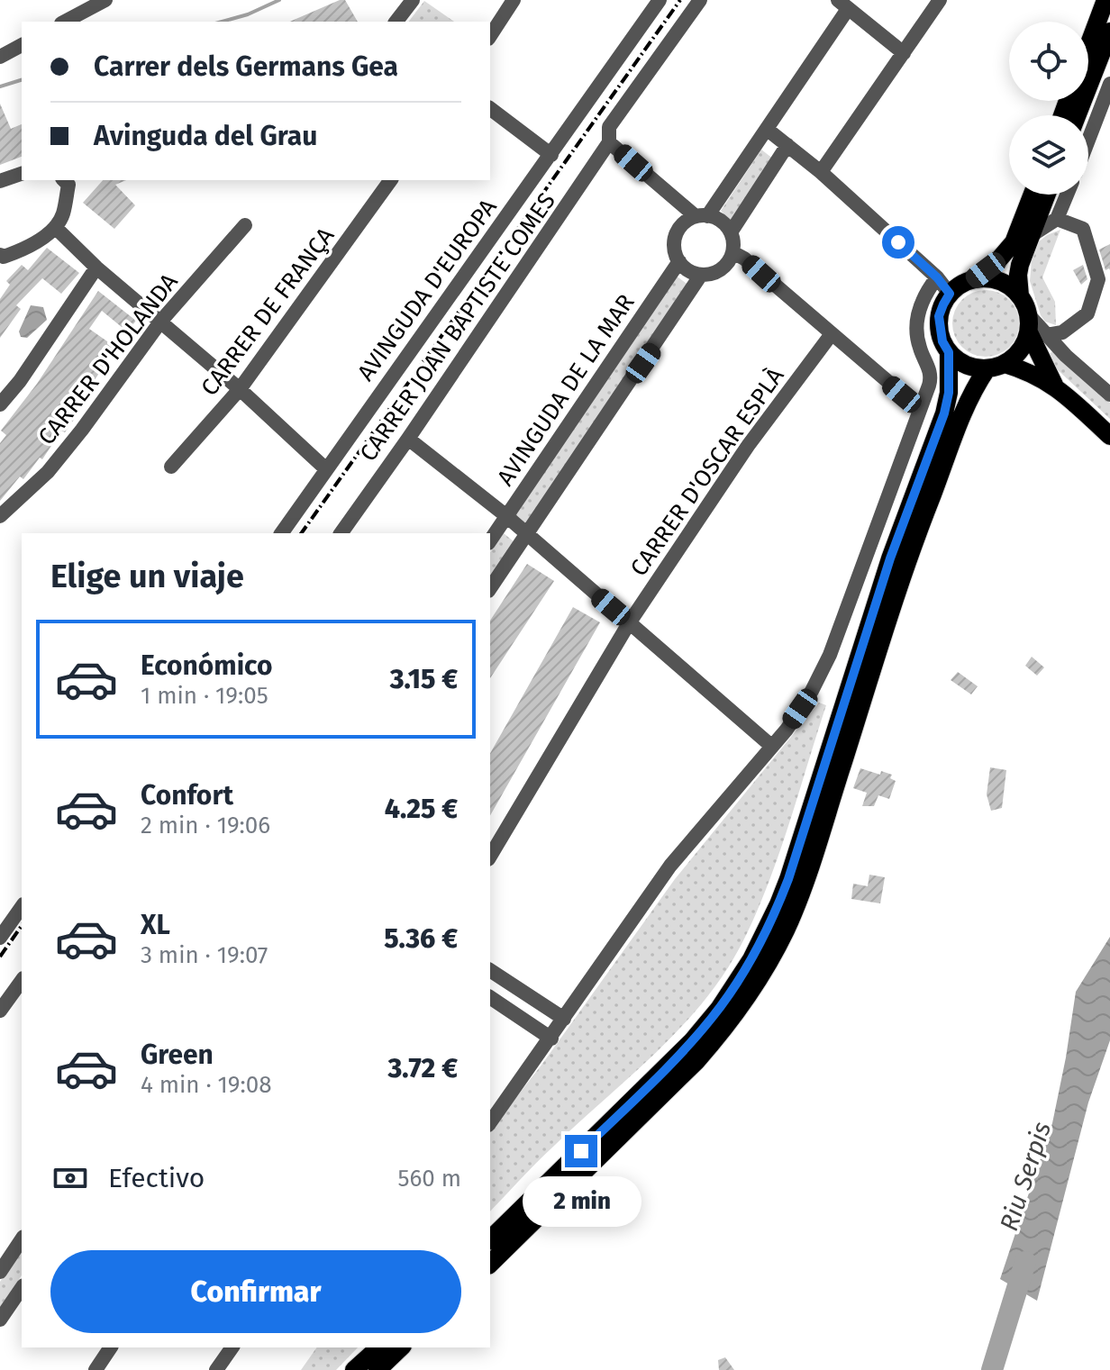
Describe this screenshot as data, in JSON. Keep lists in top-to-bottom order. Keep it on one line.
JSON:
{"streets":{"street":["AVINGUDA D'EUROPA","CARRER DE FRANÇA","CARRER JOAN BAPTISTE COMES","CARRER D'HOLANDA","AVINGUDA DE LA MAR","CARRER D'OSCAR ESPLÀ"]},"water":["Riu Serpis"],"page":{"banner":["Carrer dels Germans Gea","Avinguda del Grau"],"heading":"Elige un viaje","list":[{"name":"Económico","note":"1 min · 19:05","value":"3.15 €"},{"name":"Confort","note":"2 min · 19:06","value":"4.25 €"},{"name":"XL","note":"3 min · 19:07","value":"5.36 €"},{"name":"Green","note":"4 min · 19:08","value":"3.72 €"}],"pay":["Efectivo","560 m"],"bubble":"2 min","buttons":"Confirmar"}}
